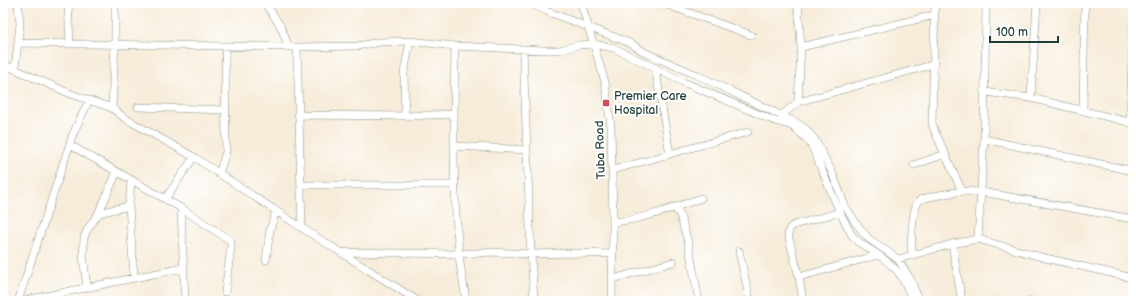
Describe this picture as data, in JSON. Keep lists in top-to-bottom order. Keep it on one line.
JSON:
{"streets":{"street":["Tuba Road"]},"places":{"transit":["Premier Care Hospital"]},"scale_bar":"100 m"}
